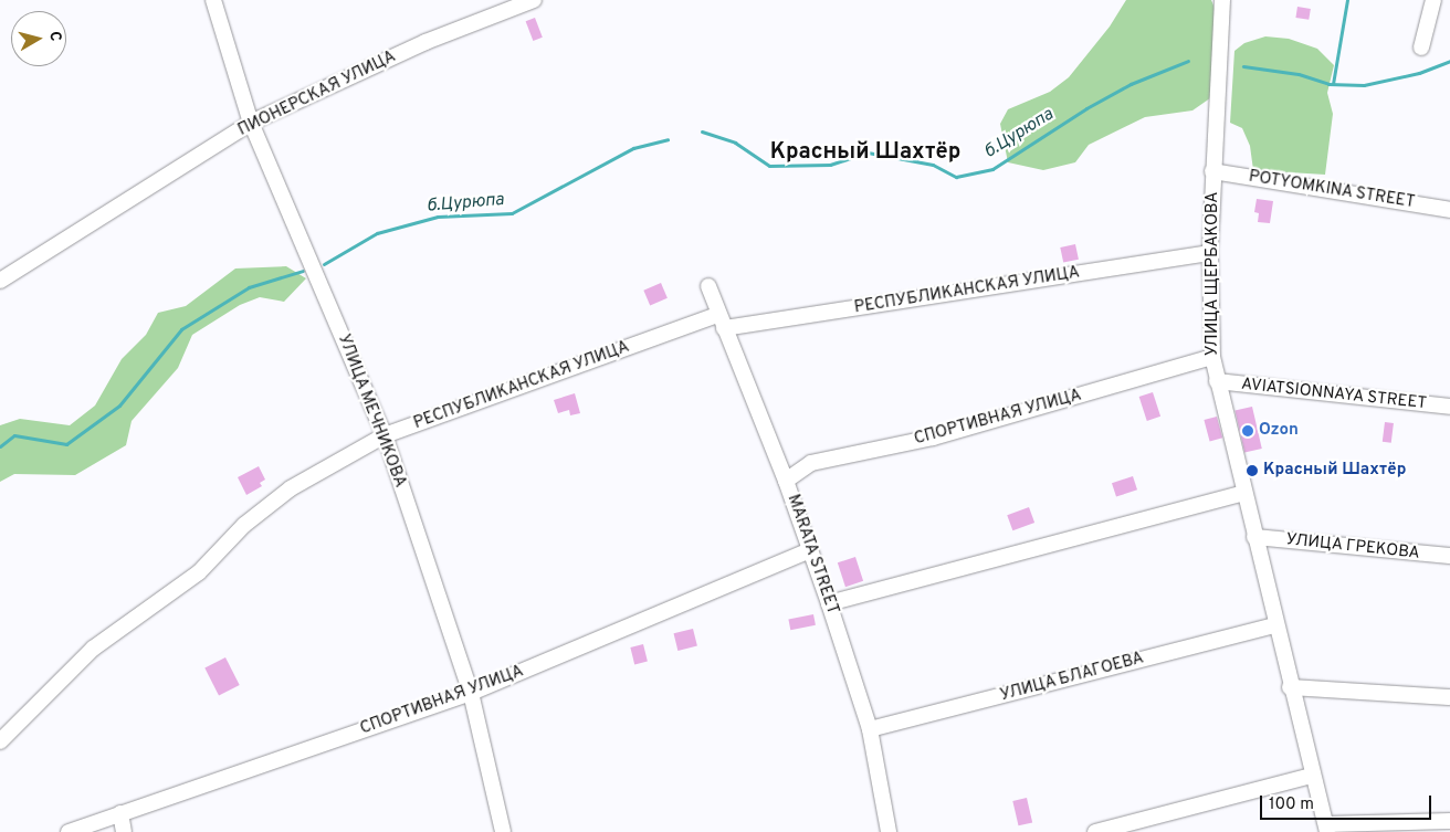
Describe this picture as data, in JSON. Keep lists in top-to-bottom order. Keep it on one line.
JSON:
{"streets":{"street":["ПИОНЕРСКАЯ УЛИЦА","POTYOMKINA STREET","УЛИЦА ЩЕРБАКОВА","РЕСПУБЛИКАНСКАЯ УЛИЦА","AVIATSIONNAYA STREET","УЛИЦА МЕЧНИКОВА","СПОРТИВНАЯ УЛИЦА","УЛИЦА ГРЕКОВА","MARATA STREET","УЛИЦА БЛАГОЕВА"]},"crossings":[["ПИОНЕРСКАЯ УЛИЦА","УЛИЦА МЕЧНИКОВА"],["POTYOMKINA STREET","УЛИЦА ЩЕРБАКОВА"],["УЛИЦА ЩЕРБАКОВА","РЕСПУБЛИКАНСКАЯ УЛИЦА"],["УЛИЦА ЩЕРБАКОВА","AVIATSIONNAYA STREET"],["УЛИЦА ЩЕРБАКОВА","СПОРТИВНАЯ УЛИЦА"],["УЛИЦА ЩЕРБАКОВА","УЛИЦА ГРЕКОВА"],["УЛИЦА ЩЕРБАКОВА","УЛИЦА БЛАГОЕВА"],["РЕСПУБЛИКАНСКАЯ УЛИЦА","УЛИЦА МЕЧНИКОВА"],["РЕСПУБЛИКАНСКАЯ УЛИЦА","MARATA STREET"],["УЛИЦА МЕЧНИКОВА","СПОРТИВНАЯ УЛИЦА"],["СПОРТИВНАЯ УЛИЦА","MARATA STREET"],["MARATA STREET","УЛИЦА БЛАГОЕВА"]],"districts":["Красный Шахтёр"],"water":["б.Цурюпа"],"places":["Ozon","Красный Шахтёр"],"scale_bar":"100 m","north":"right"}
